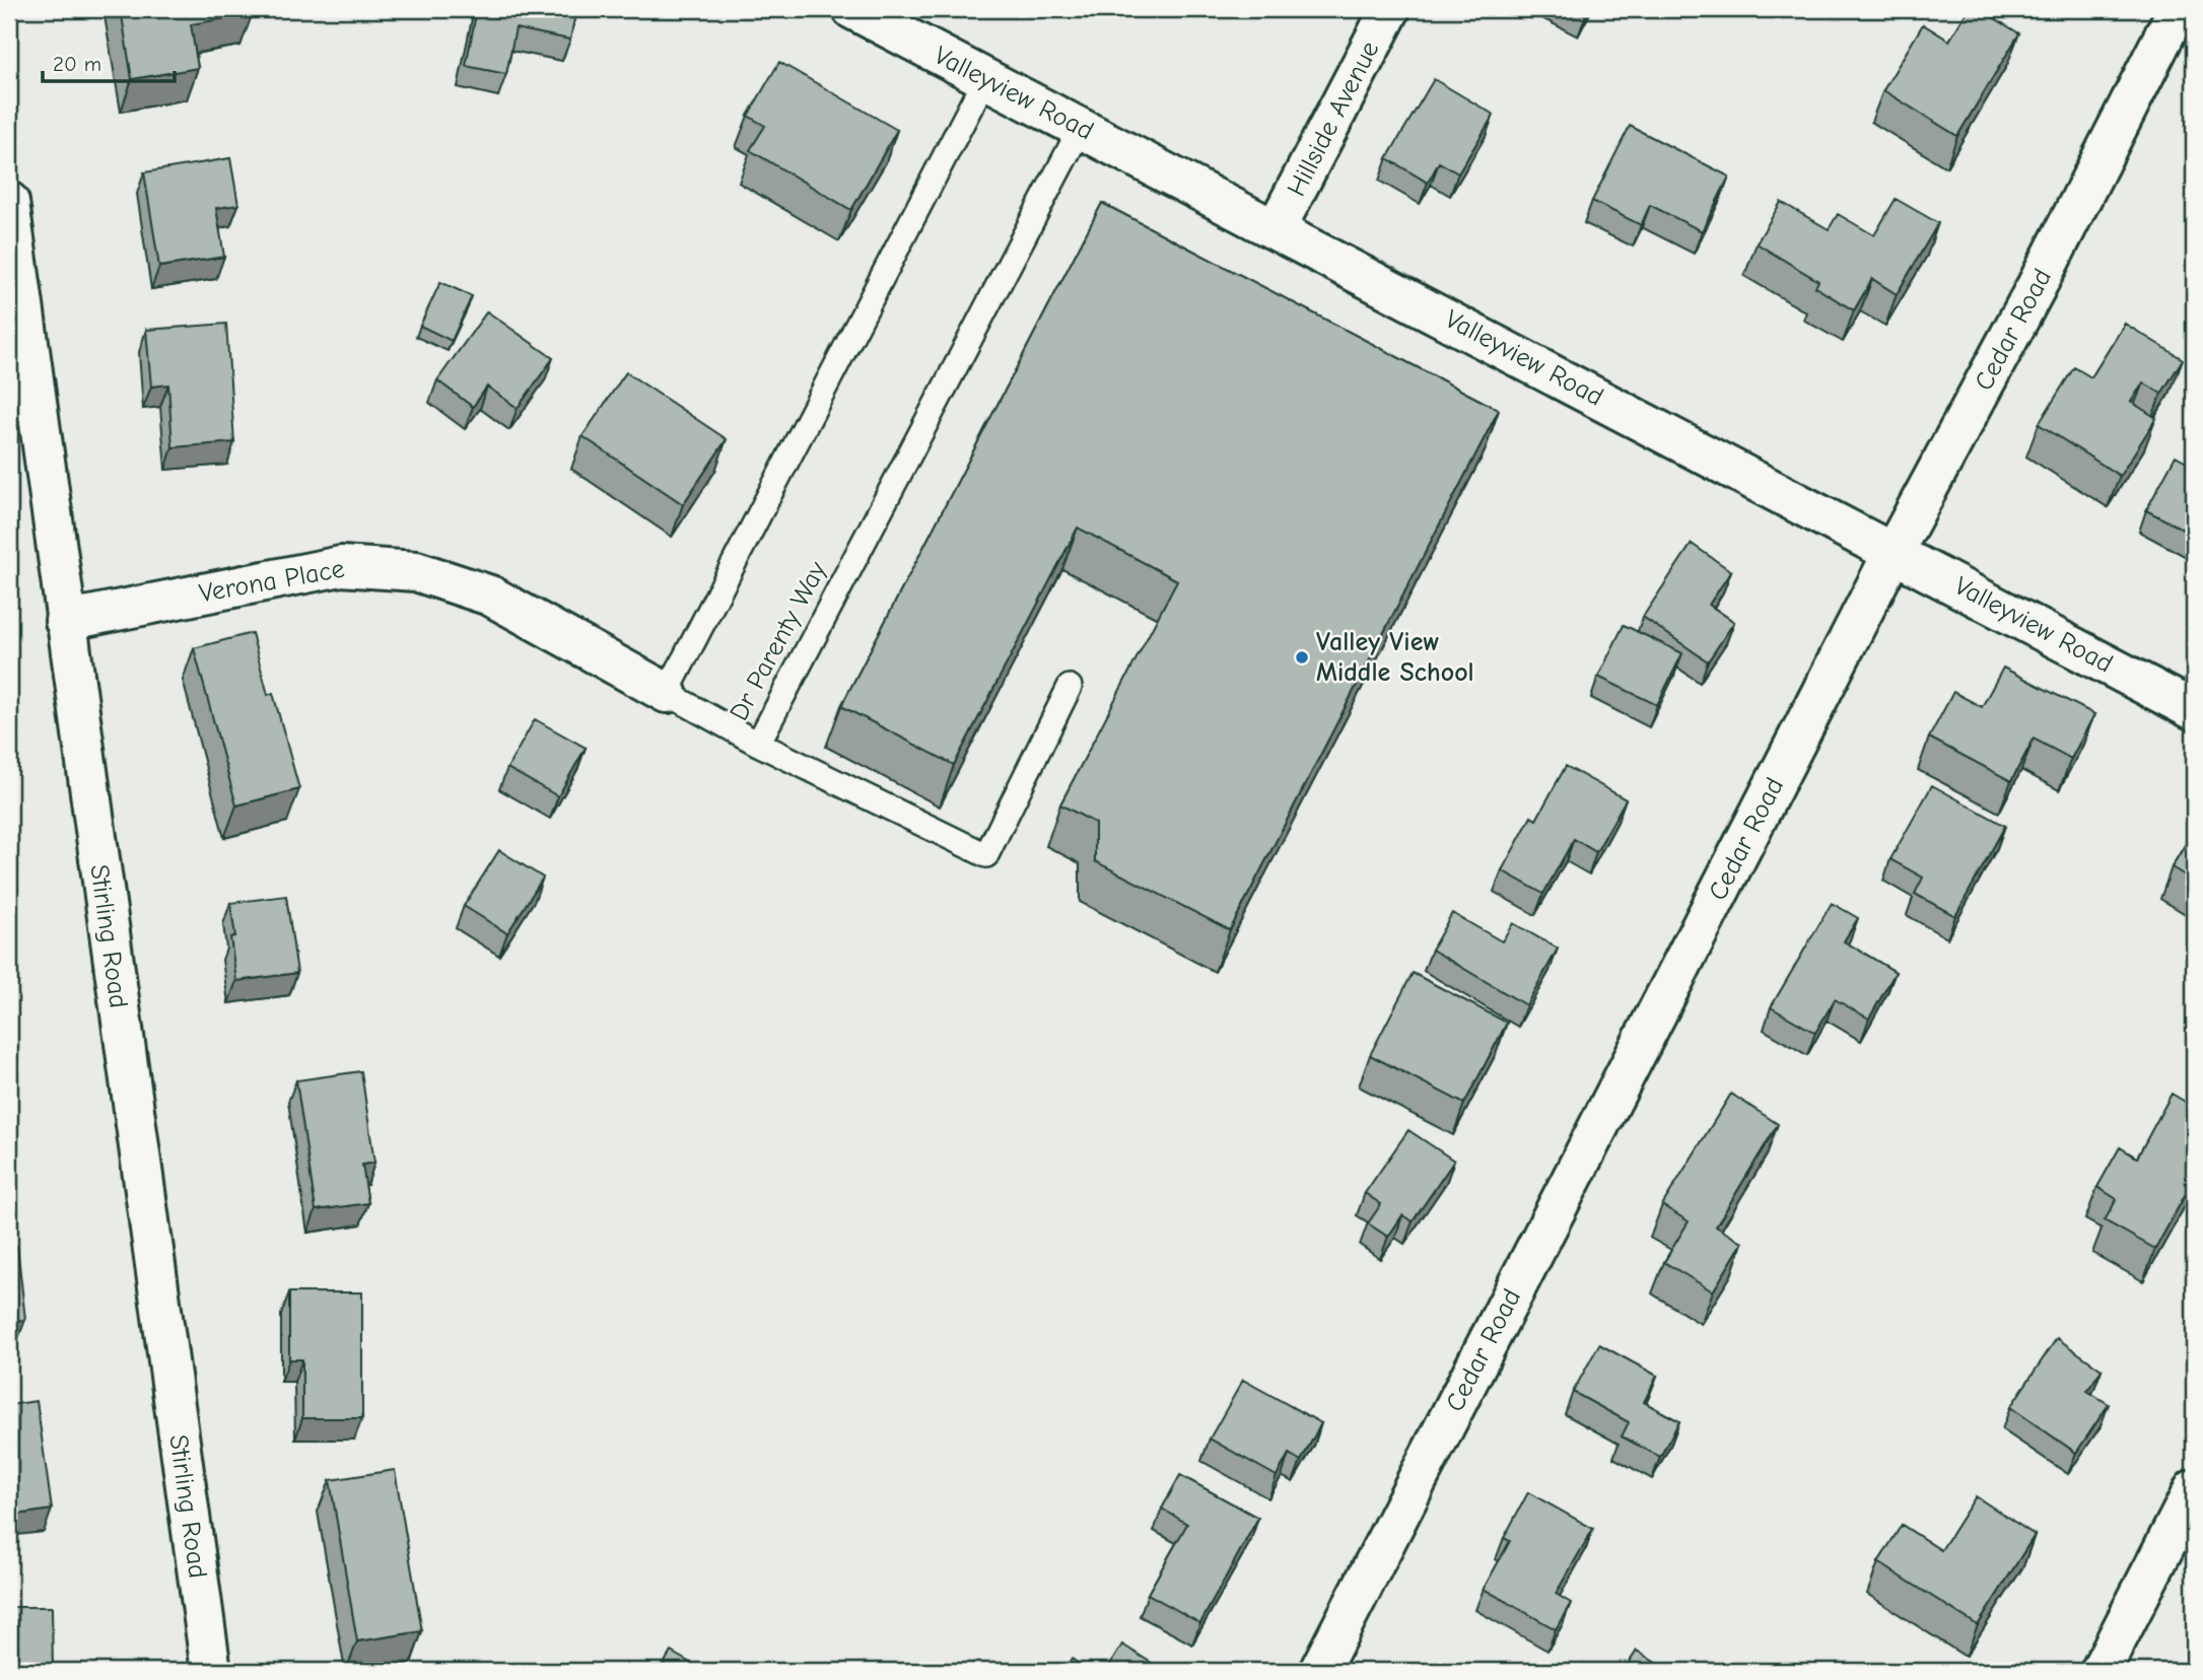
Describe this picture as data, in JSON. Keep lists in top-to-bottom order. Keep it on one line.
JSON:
{"streets":{"street":["Valleyview Road","Hillside Avenue","Cedar Road","Verona Place","Stirling Road"],"lane":["Dr Parenty Way"]},"crossings":[["Valleyview Road","Hillside Avenue"],["Valleyview Road","Cedar Road"],["Valleyview Road","Dr Parenty Way"],["Verona Place","Dr Parenty Way"],["Verona Place","Stirling Road"]],"places":["Valley View Middle School"],"scale_bar":"20 m"}
